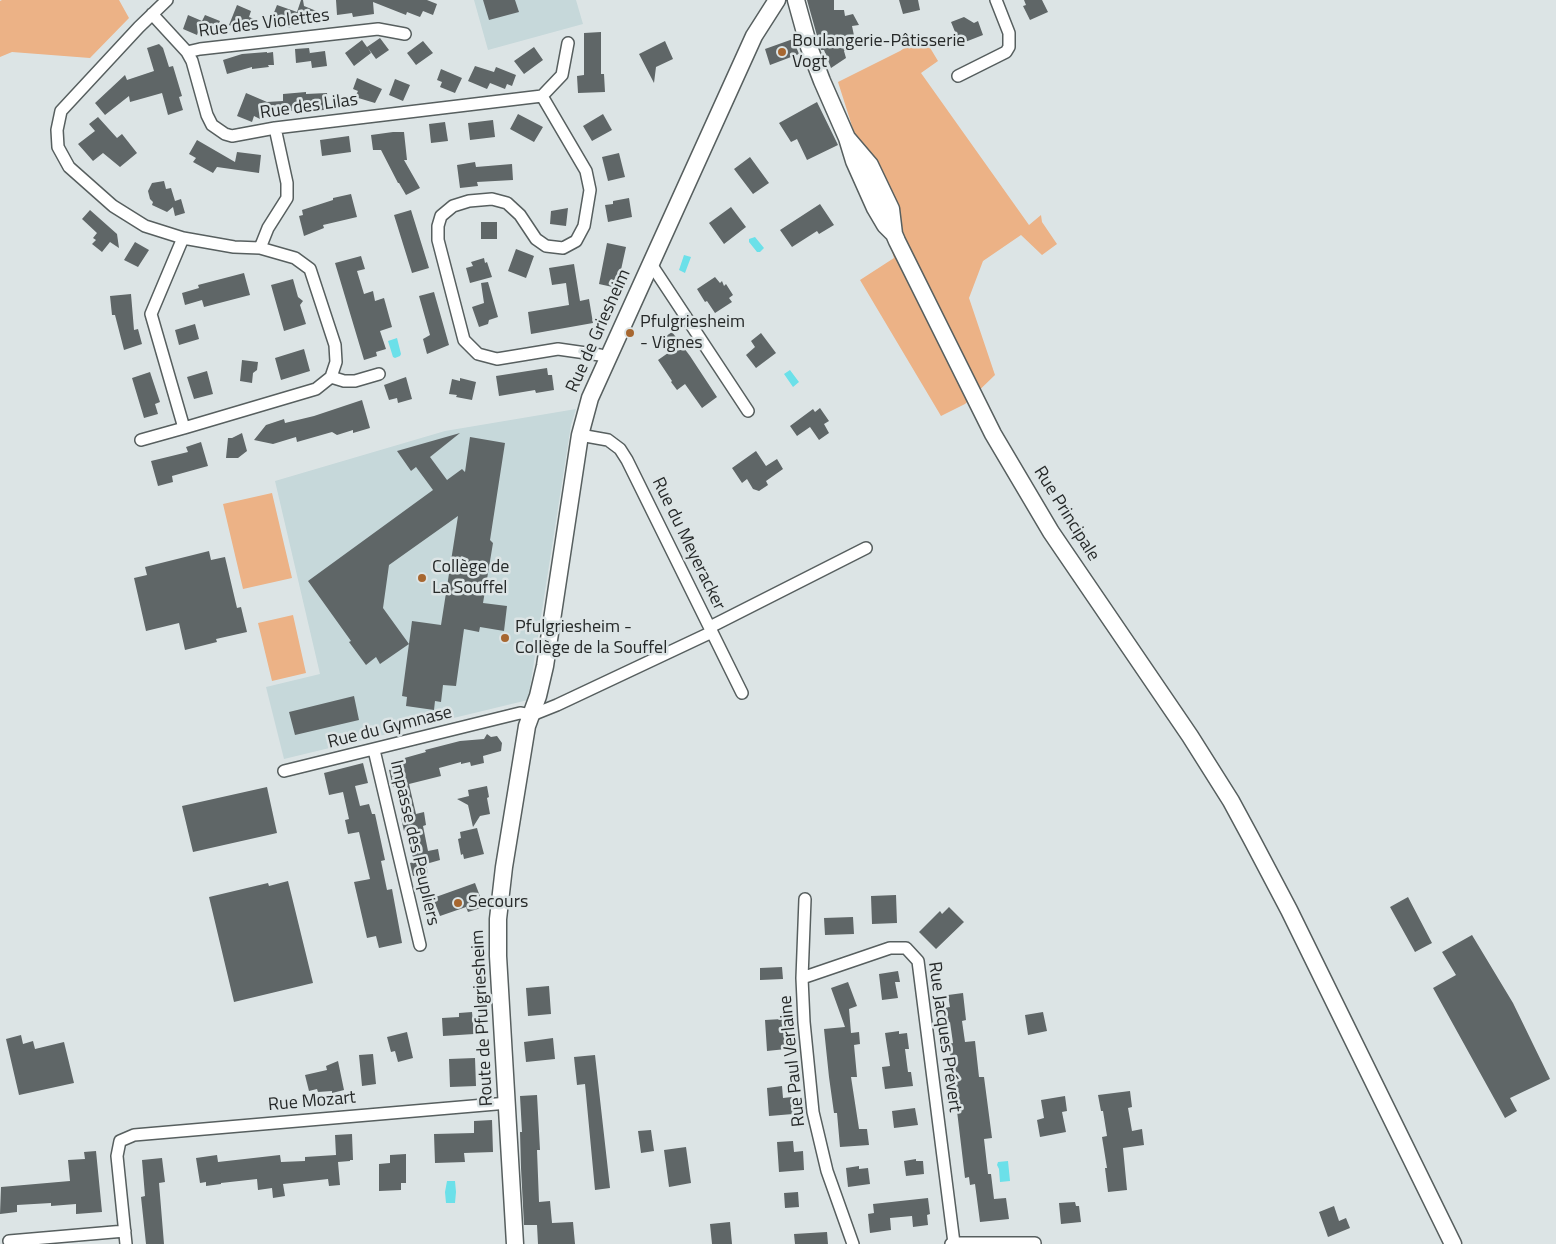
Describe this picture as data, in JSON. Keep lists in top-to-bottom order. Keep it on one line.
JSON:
{"streets":{"main road":["Rue de Griesheim","Rue Principale","Route de Pfulgriesheim"],"street":["Rue des Violettes","Rue des Lilas","Rue du Meyeracker","Rue du Gymnase","Impasse des Peupliers","Rue Jacques Prévert","Rue Paul Verlaine","Rue Mozart"]},"crossings":[["Rue des Violettes","Rue des Lilas"],["Rue de Griesheim","Rue du Meyeracker"],["Rue de Griesheim","Rue du Gymnase"],["Rue de Griesheim","Route de Pfulgriesheim"],["Rue du Meyeracker","Rue du Gymnase"],["Rue du Gymnase","Impasse des Peupliers"],["Rue du Gymnase","Route de Pfulgriesheim"],["Route de Pfulgriesheim","Rue Mozart"],["Rue Jacques Prévert","Rue Paul Verlaine"]],"places":["Boulangerie-Pâtisserie Vogt","Pfulgriesheim - Vignes","Collège de La Souffel","Pfulgriesheim - Collège de la Souffel","Secours"]}
